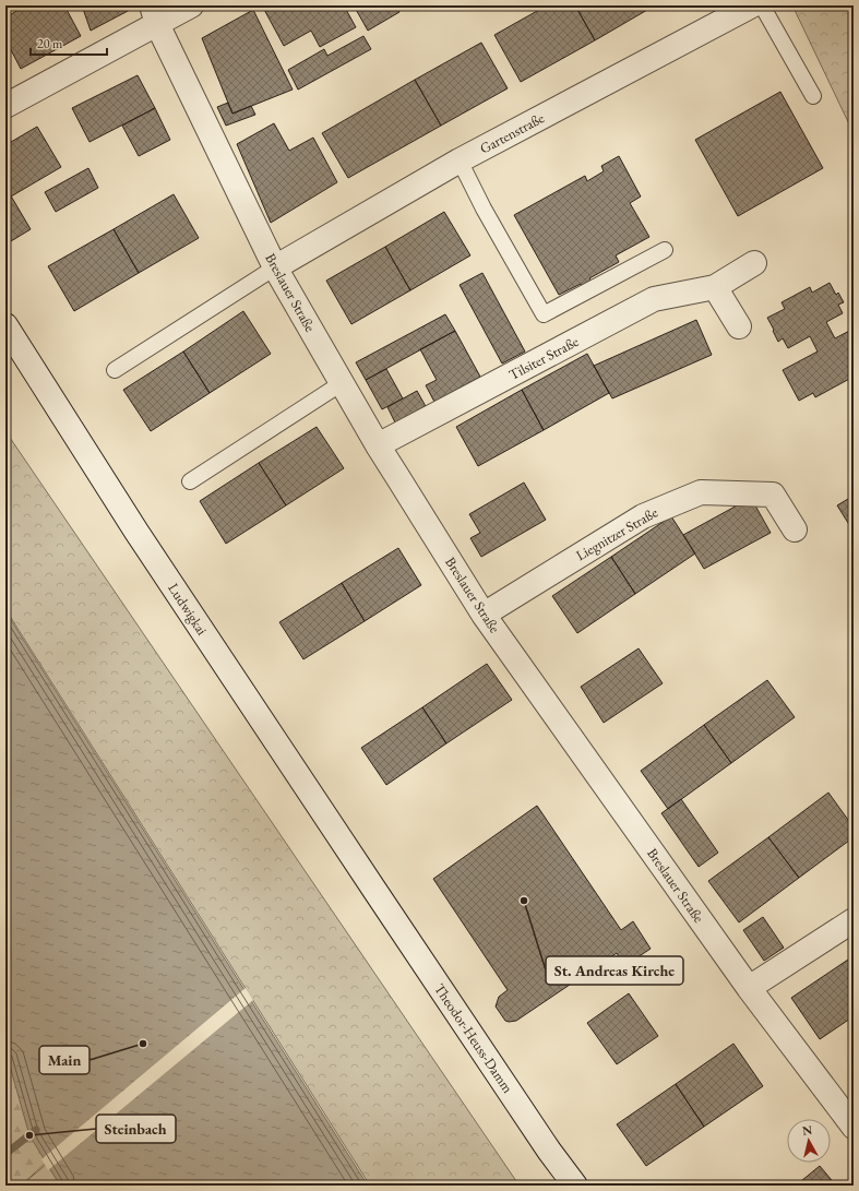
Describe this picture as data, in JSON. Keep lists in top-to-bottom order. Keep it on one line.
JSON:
{"streets":{"street":["Gartenstraße","Breslauer Straße","Tilsiter Straße","Liegnitzer Straße","Ludwigkai","Theodor-Heuss-Damm"]},"crossings":[["Gartenstraße","Breslauer Straße"],["Breslauer Straße","Tilsiter Straße"],["Breslauer Straße","Liegnitzer Straße"],["Ludwigkai","Theodor-Heuss-Damm"]],"places":["St. Andreas Kirche","Main","Steinbach"],"scale_bar":"20 m","north":"top"}
